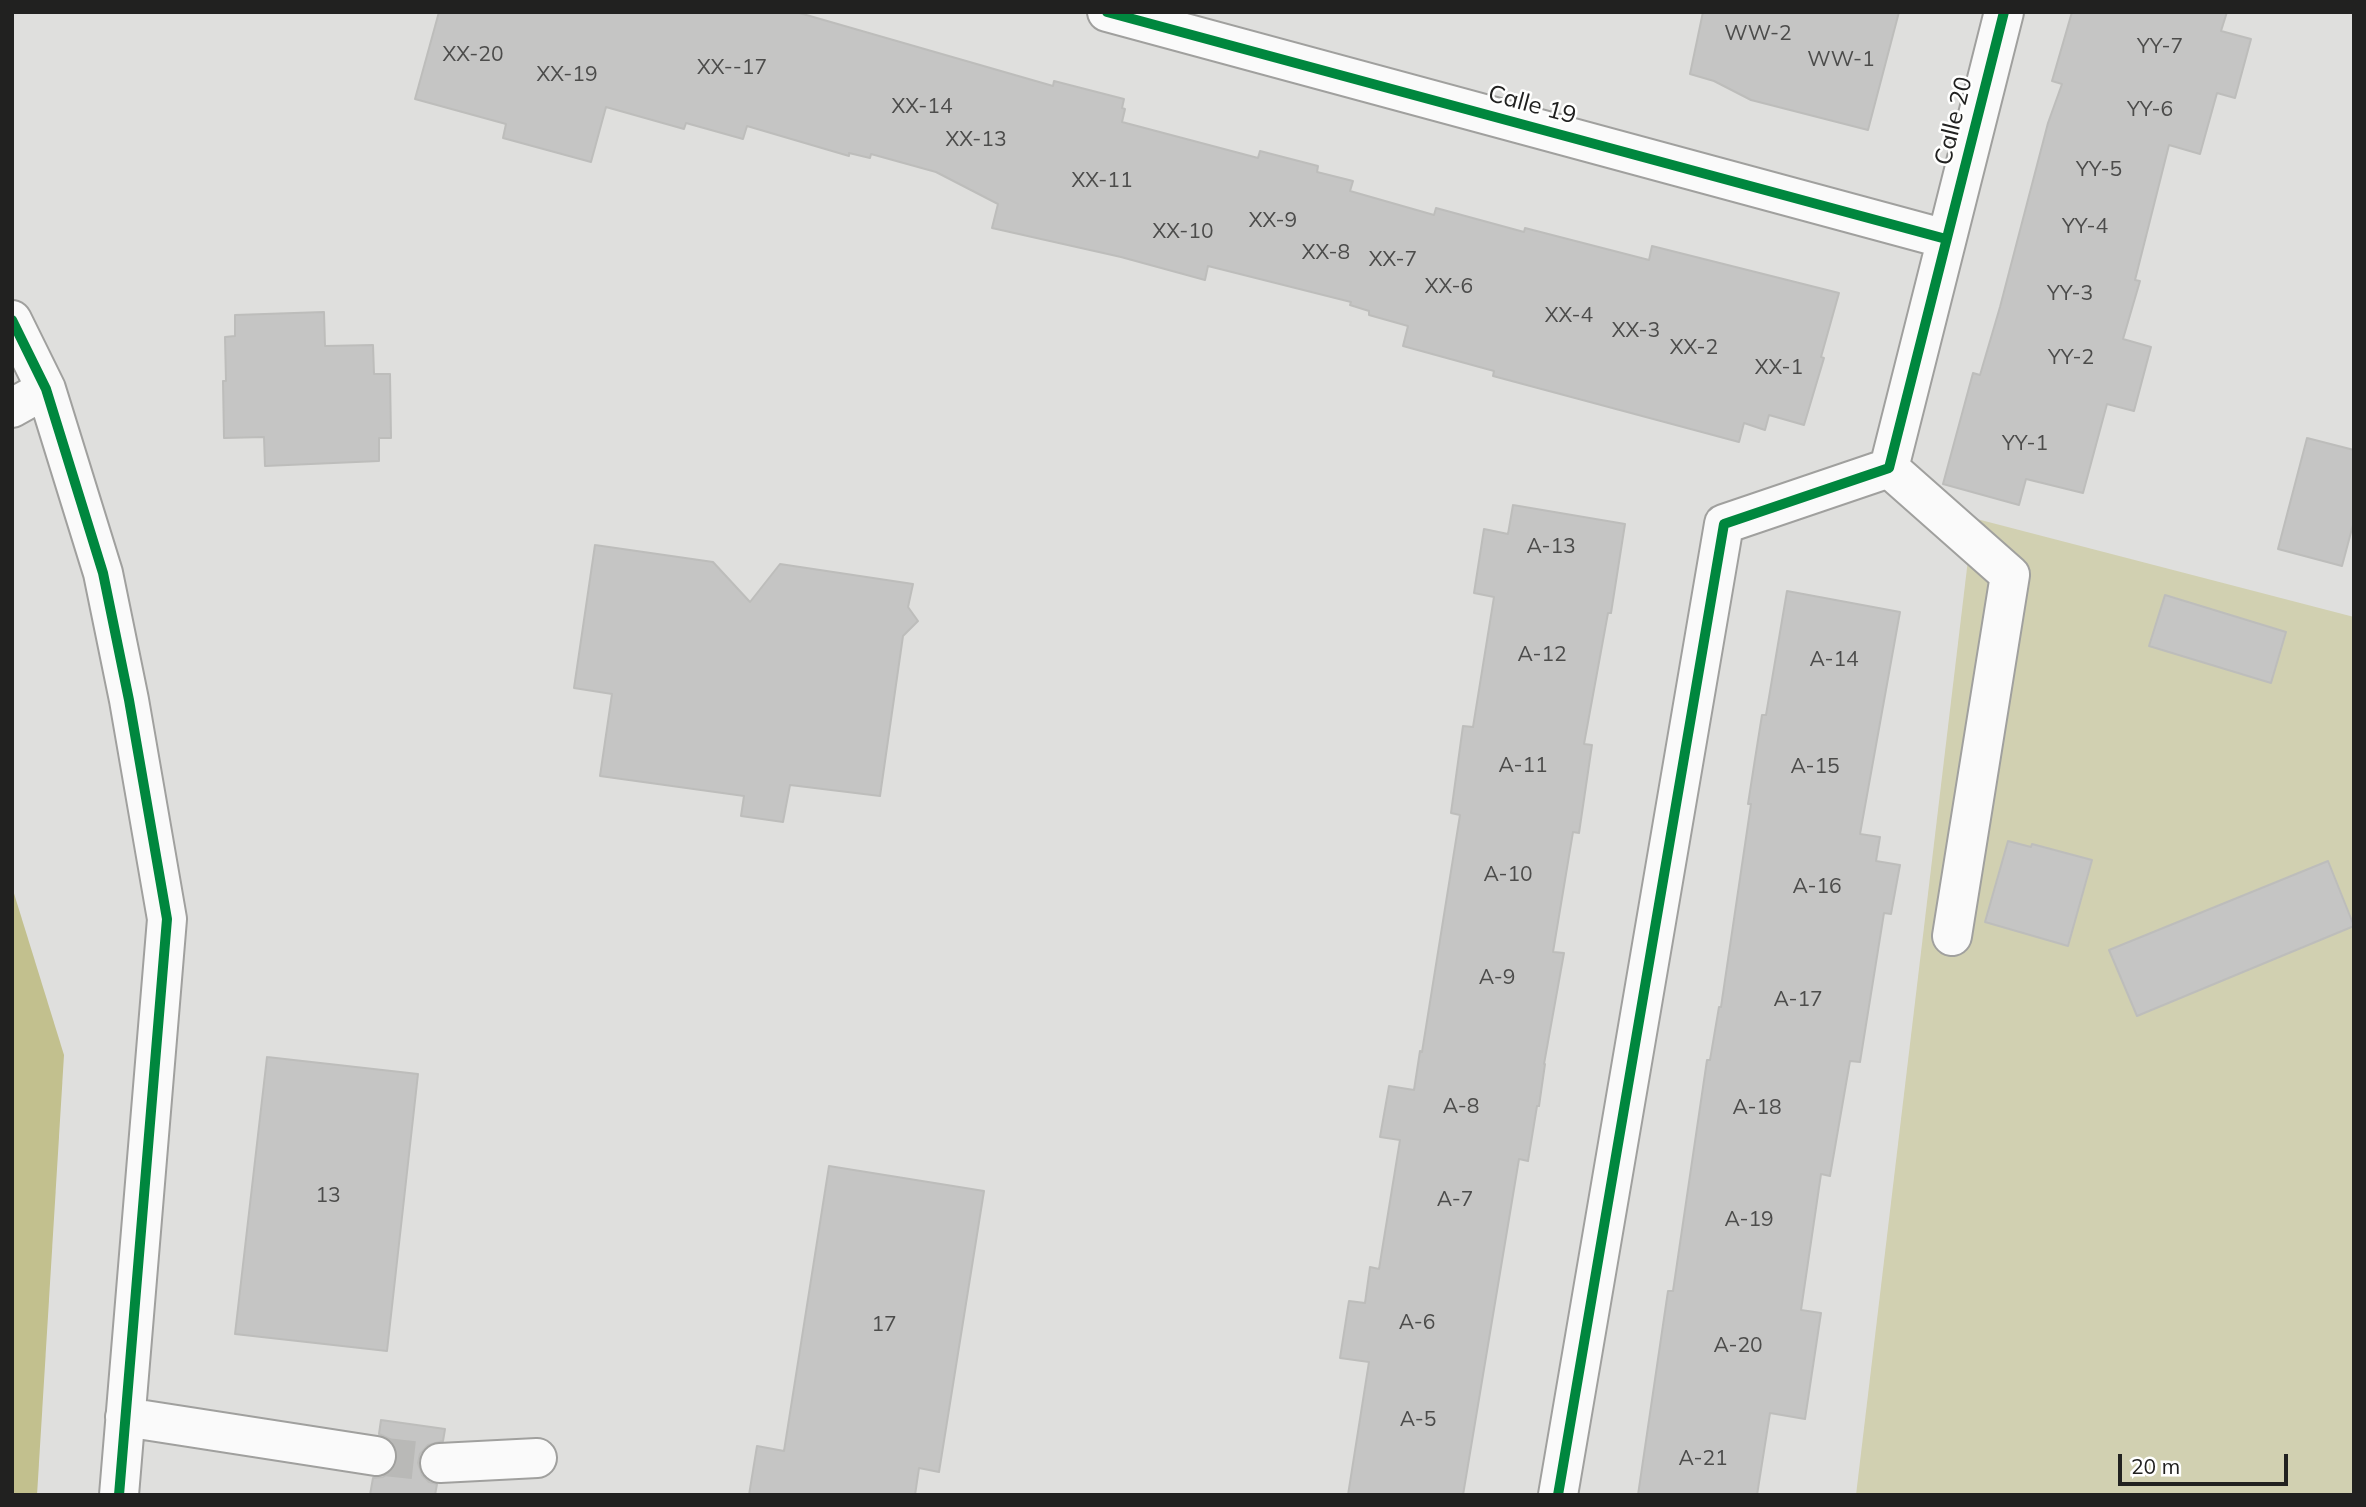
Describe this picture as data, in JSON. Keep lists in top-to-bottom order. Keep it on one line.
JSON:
{"streets":{"street":["Calle 19","Calle 20"]},"crossings":[["Calle 19","Calle 20"]],"house_numbers":["WW-2","YY-7","XX-20","WW-1","XX--17","XX-19","XX-14","YY-6","XX-13","YY-5","XX-11","XX-9","YY-4","XX-10","XX-8","XX-7","XX-6","YY-3","XX-4","XX-3","XX-2","YY-2","XX-1","YY-1","A-13","A-12","A-14","A-11","A-15","A-10","A-16","A-9","A-17","A-8","A-18","13","A-7","A-19","A-6","17","A-20","A-5","A-21"],"scale_bar":"20 m"}
